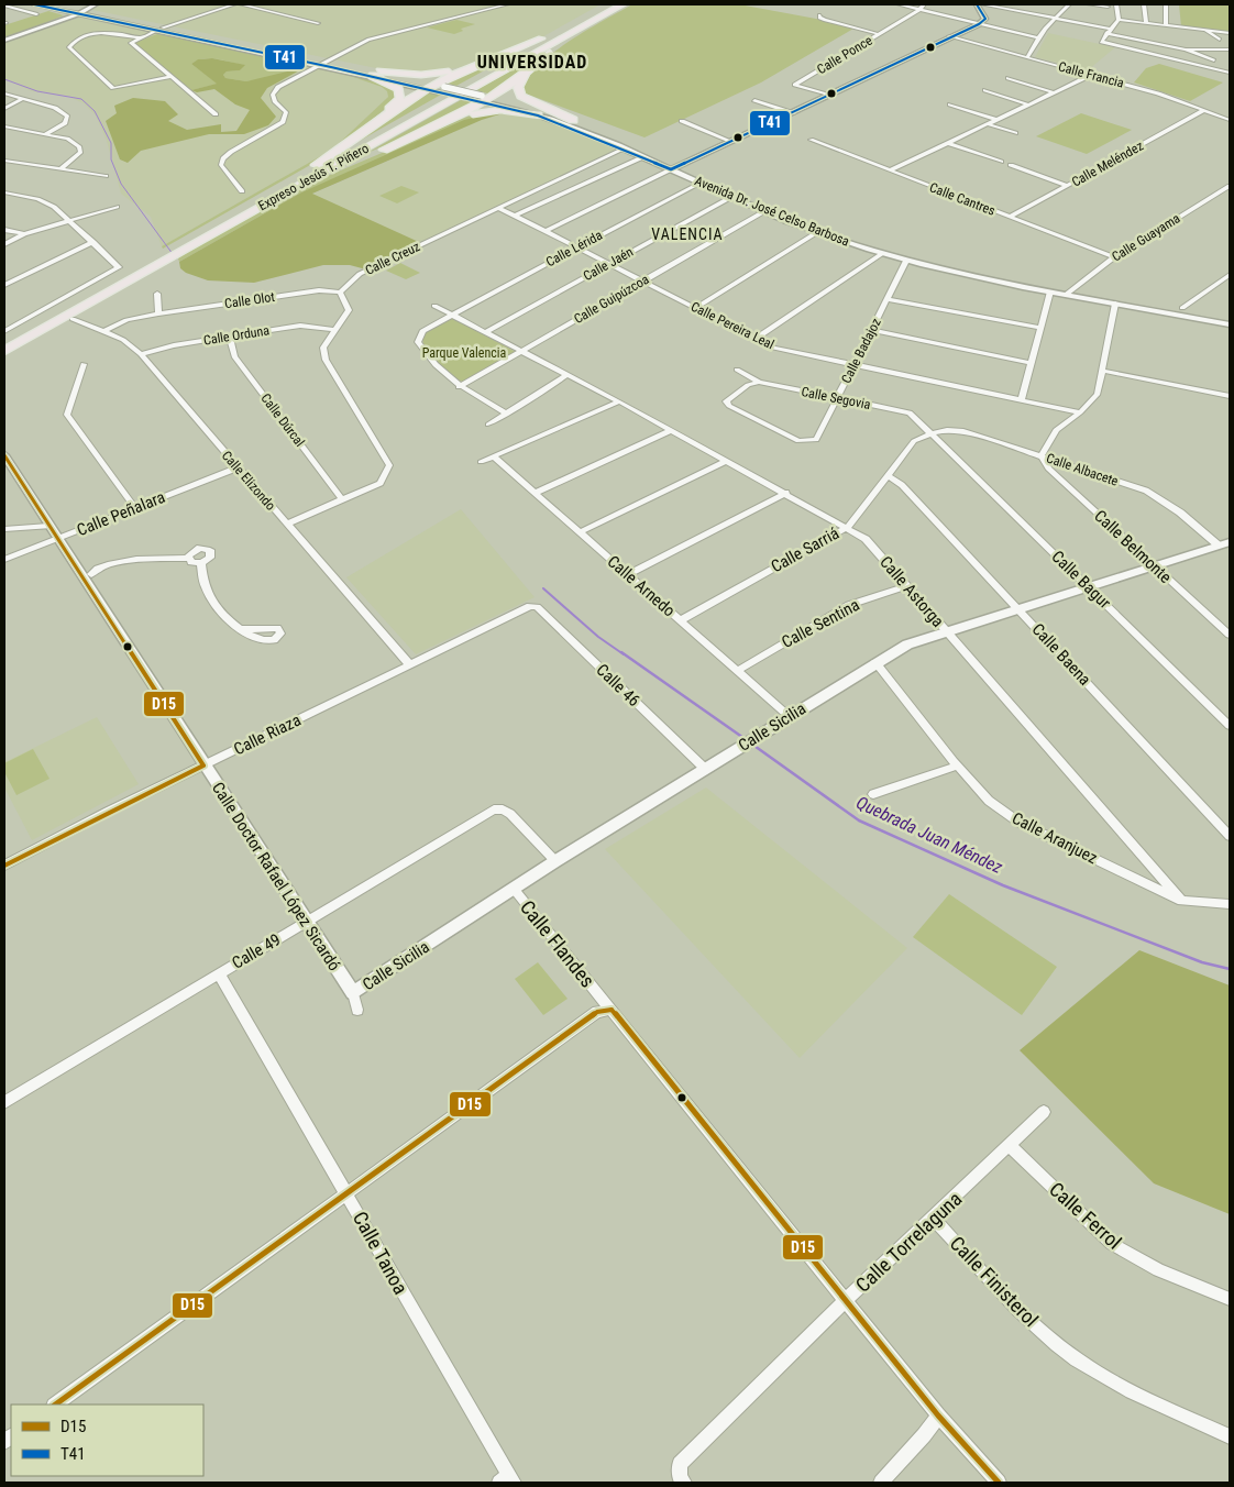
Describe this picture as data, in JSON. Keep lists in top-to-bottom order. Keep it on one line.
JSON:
{"streets":{"highway":["Expreso Jesús T. Piñero"],"main road":["Avenida Dr. José Celso Barbosa","Calle Sicilia","Calle Doctor Rafael López Sicardó"],"street":["Calle Ponce","Calle Francia","Calle Meléndez","Calle Cantres","Calle Guayama","Calle Lérida","Calle Creuz","Calle Jaén","Calle Guipúzcoa","Calle Olot","Calle Pereira Leal","Calle Orduna","Calle Badajoz","Calle Segovia","Calle Dúrcal","Calle Albacete","Calle Elizondo","Calle Peñalara","Calle Belmonte","Calle Sarriá","Calle Bagur","Calle Arnedo","Calle Astorga","Calle Sentina","Calle Baena","Calle 46","Calle Riaza","Calle Aranjuez","Calle Flandes","Calle 49","Calle Ferrol","Calle Torrelaguna","Calle Tanoa","Calle Finisterol"]},"crossings":[["Calle Francia","Calle Meléndez"],["Calle Meléndez","Calle Cantres"],["Calle Cantres","Calle Guayama"],["Avenida Dr. José Celso Barbosa","Calle Guayama"],["Avenida Dr. José Celso Barbosa","Calle Lérida"],["Avenida Dr. José Celso Barbosa","Calle Creuz"],["Avenida Dr. José Celso Barbosa","Calle Jaén"],["Avenida Dr. José Celso Barbosa","Calle Guipúzcoa"],["Avenida Dr. José Celso Barbosa","Calle Badajoz"],["Calle Lérida","Calle Pereira Leal"],["Calle Lérida","Calle Astorga"],["Calle Creuz","Calle Olot"],["Calle Creuz","Calle Pereira Leal"],["Calle Jaén","Calle Pereira Leal"],["Calle Jaén","Calle Astorga"],["Calle Guipúzcoa","Calle Pereira Leal"],["Calle Guipúzcoa","Calle Astorga"],["Calle Olot","Calle Elizondo"],["Calle Pereira Leal","Calle Badajoz"],["Calle Orduna","Calle Dúrcal"],["Calle Orduna","Calle Elizondo"],["Calle Badajoz","Calle Segovia"],["Calle Segovia","Calle Albacete"],["Calle Segovia","Calle Sarriá"],["Calle Segovia","Calle Bagur"],["Calle Albacete","Calle Belmonte"],["Calle Albacete","Calle Sarriá"],["Calle Albacete","Calle Bagur"],["Calle Albacete","Calle Sicilia"],["Calle Elizondo","Calle Peñalara"],["Calle Elizondo","Calle Riaza"],["Calle Peñalara","Calle Doctor Rafael López Sicardó"],["Calle Belmonte","Calle Sicilia"],["Calle Sarriá","Calle Bagur"],["Calle Sarriá","Calle Arnedo"],["Calle Sarriá","Calle Astorga"],["Calle Sarriá","Calle Baena"],["Calle Bagur","Calle Sicilia"],["Calle Arnedo","Calle Sentina"],["Calle Arnedo","Calle Sicilia"],["Calle Astorga","Calle Sentina"],["Calle Astorga","Calle Sicilia"],["Calle Astorga","Calle Aranjuez"],["Calle Baena","Calle Sicilia"],["Calle 46","Calle Sicilia"],["Calle 46","Calle Riaza"],["Calle Sicilia","Calle Aranjuez"],["Calle Sicilia","Calle Doctor Rafael López Sicardó"],["Calle Sicilia","Calle Flandes"],["Calle Sicilia","Calle 49"],["Calle Riaza","Calle Doctor Rafael López Sicardó"],["Calle Doctor Rafael López Sicardó","Calle 49"],["Calle Flandes","Calle Torrelaguna"],["Calle 49","Calle Tanoa"],["Calle Ferrol","Calle Torrelaguna"],["Calle Torrelaguna","Calle Finisterol"]],"districts":["UNIVERSIDAD","VALENCIA"],"water":["Quebrada Juan Méndez"],"parks":["Parque Valencia"],"lines":["transit line T41","transit line D15"],"legend":["D15","T41"]}
